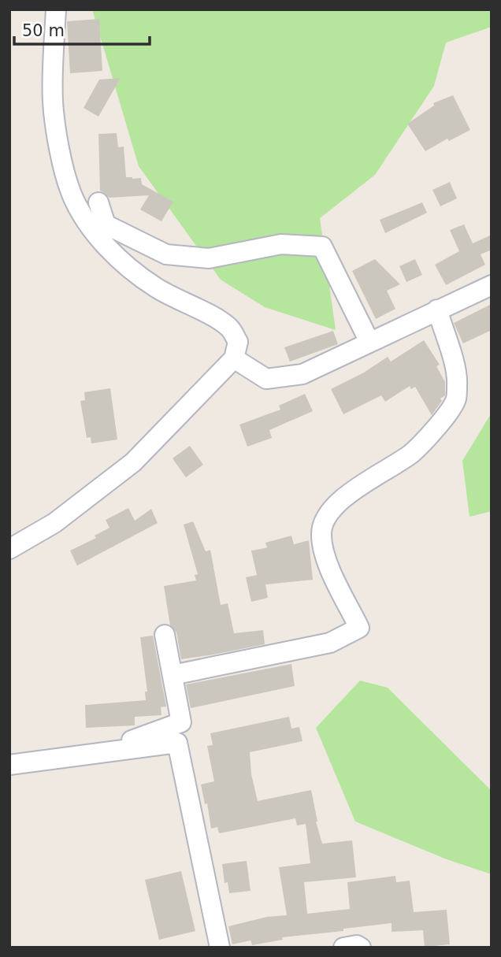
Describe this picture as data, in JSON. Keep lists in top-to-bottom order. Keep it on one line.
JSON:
{"scale_bar":"50 m"}
